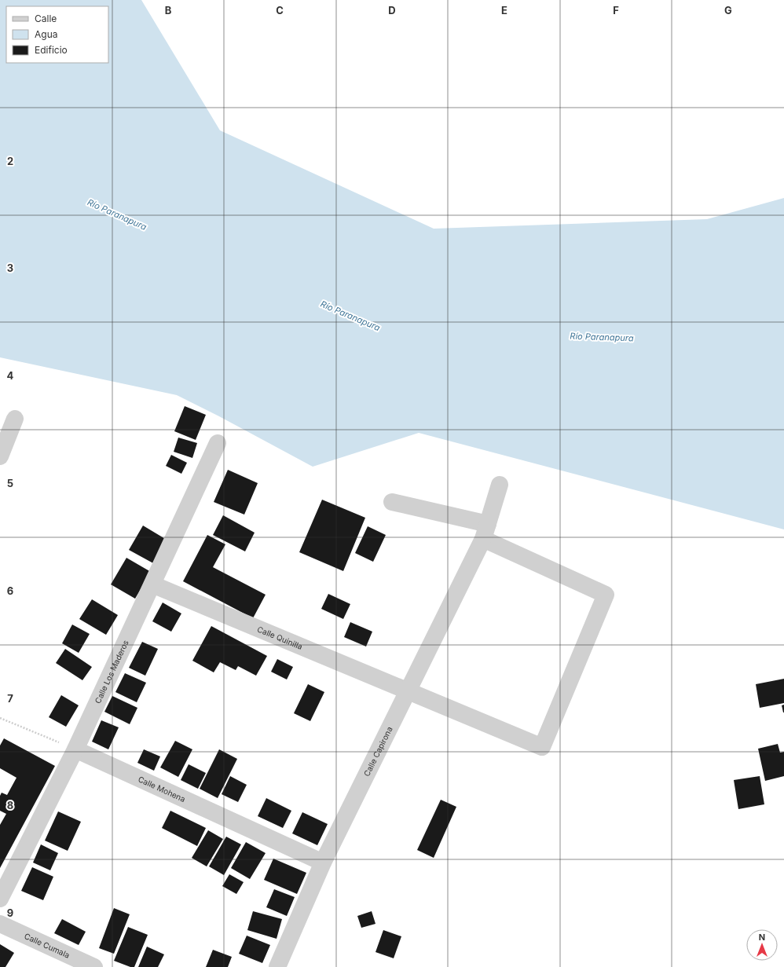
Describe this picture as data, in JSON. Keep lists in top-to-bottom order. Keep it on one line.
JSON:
{"streets":{"street":["Calle Quinilla","Calle Los Maderos","Calle Capirona","Calle Mohena","Calle Cumala"]},"crossings":[["Calle Quinilla","Calle Los Maderos"],["Calle Quinilla","Calle Capirona"],["Calle Los Maderos","Calle Mohena"],["Calle Capirona","Calle Mohena"]],"water":["Río Paranapura"],"legend":["Calle","Agua","Edificio"],"north":"top","grid":{"columns":["B","C","D","E","F","G"],"rows":["2","3","4","5","6","7","8","9"]}}
